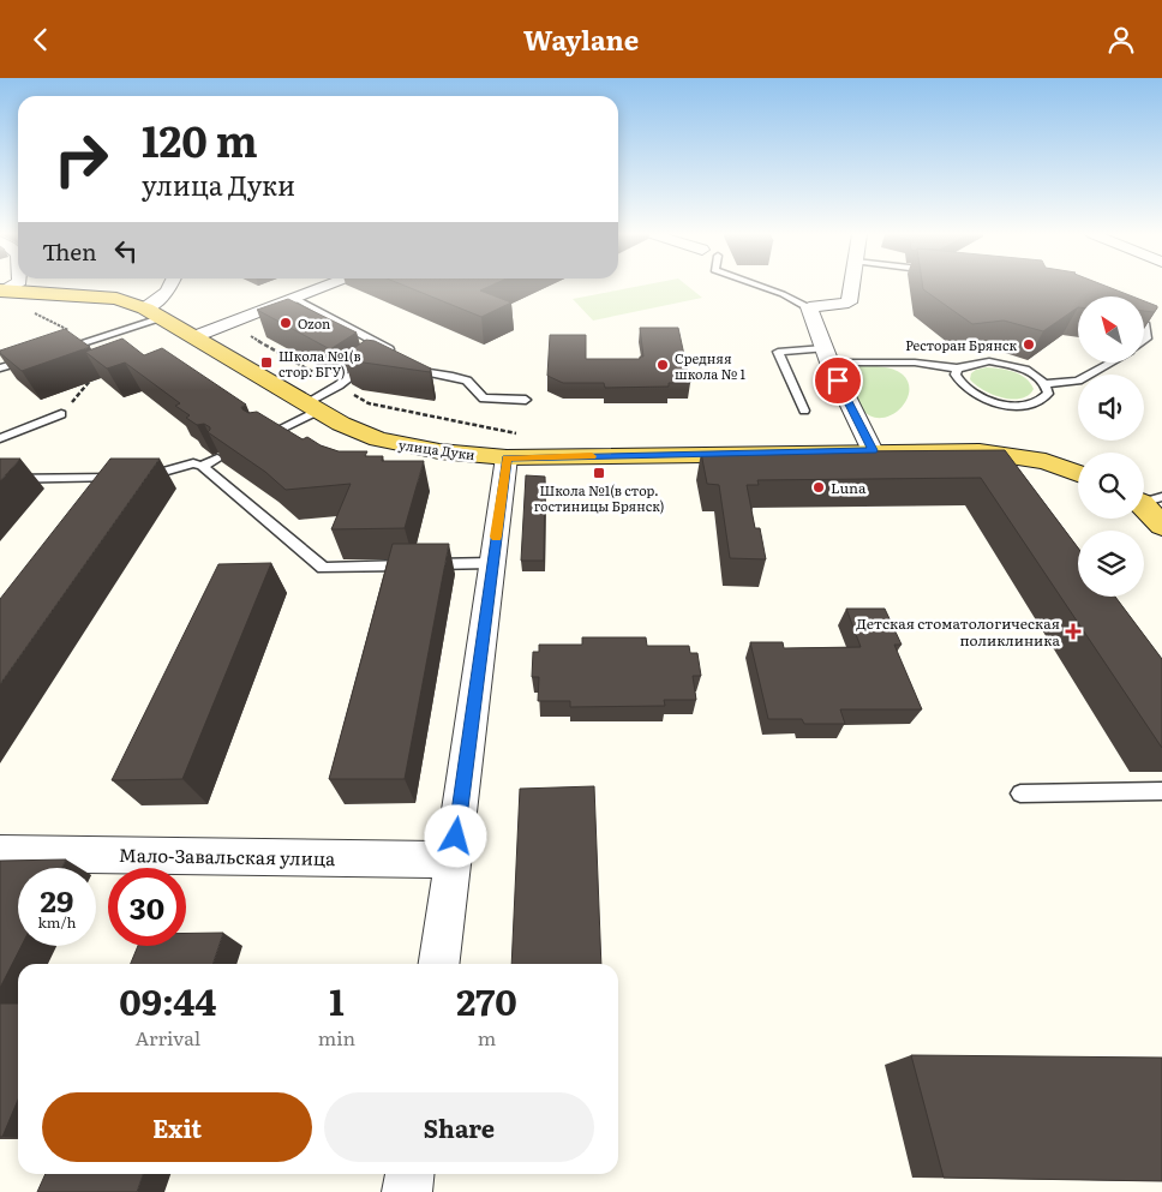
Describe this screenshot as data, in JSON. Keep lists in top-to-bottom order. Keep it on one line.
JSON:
{"streets":{"main road":["улица Дуки"],"street":["Мало-Завальская улица"]},"places":{"other":["Ozon","Ресторан Брянск","Средняя школа № 1","Luna"],"transit":["Школа №1(в стор. БГУ)","Школа №1(в стор. гостиницы Брянск)"],"health":["Детская стоматологическая поликлиника"]},"north":"top left","page":{"header":"Waylane","turn":["120 m","улица Дуки"],"then":"Then","speed":"29 km/h","limit":"30","eta":["09:44","Arrival","1","min","270","m"],"buttons":["Exit","Share"]}}
